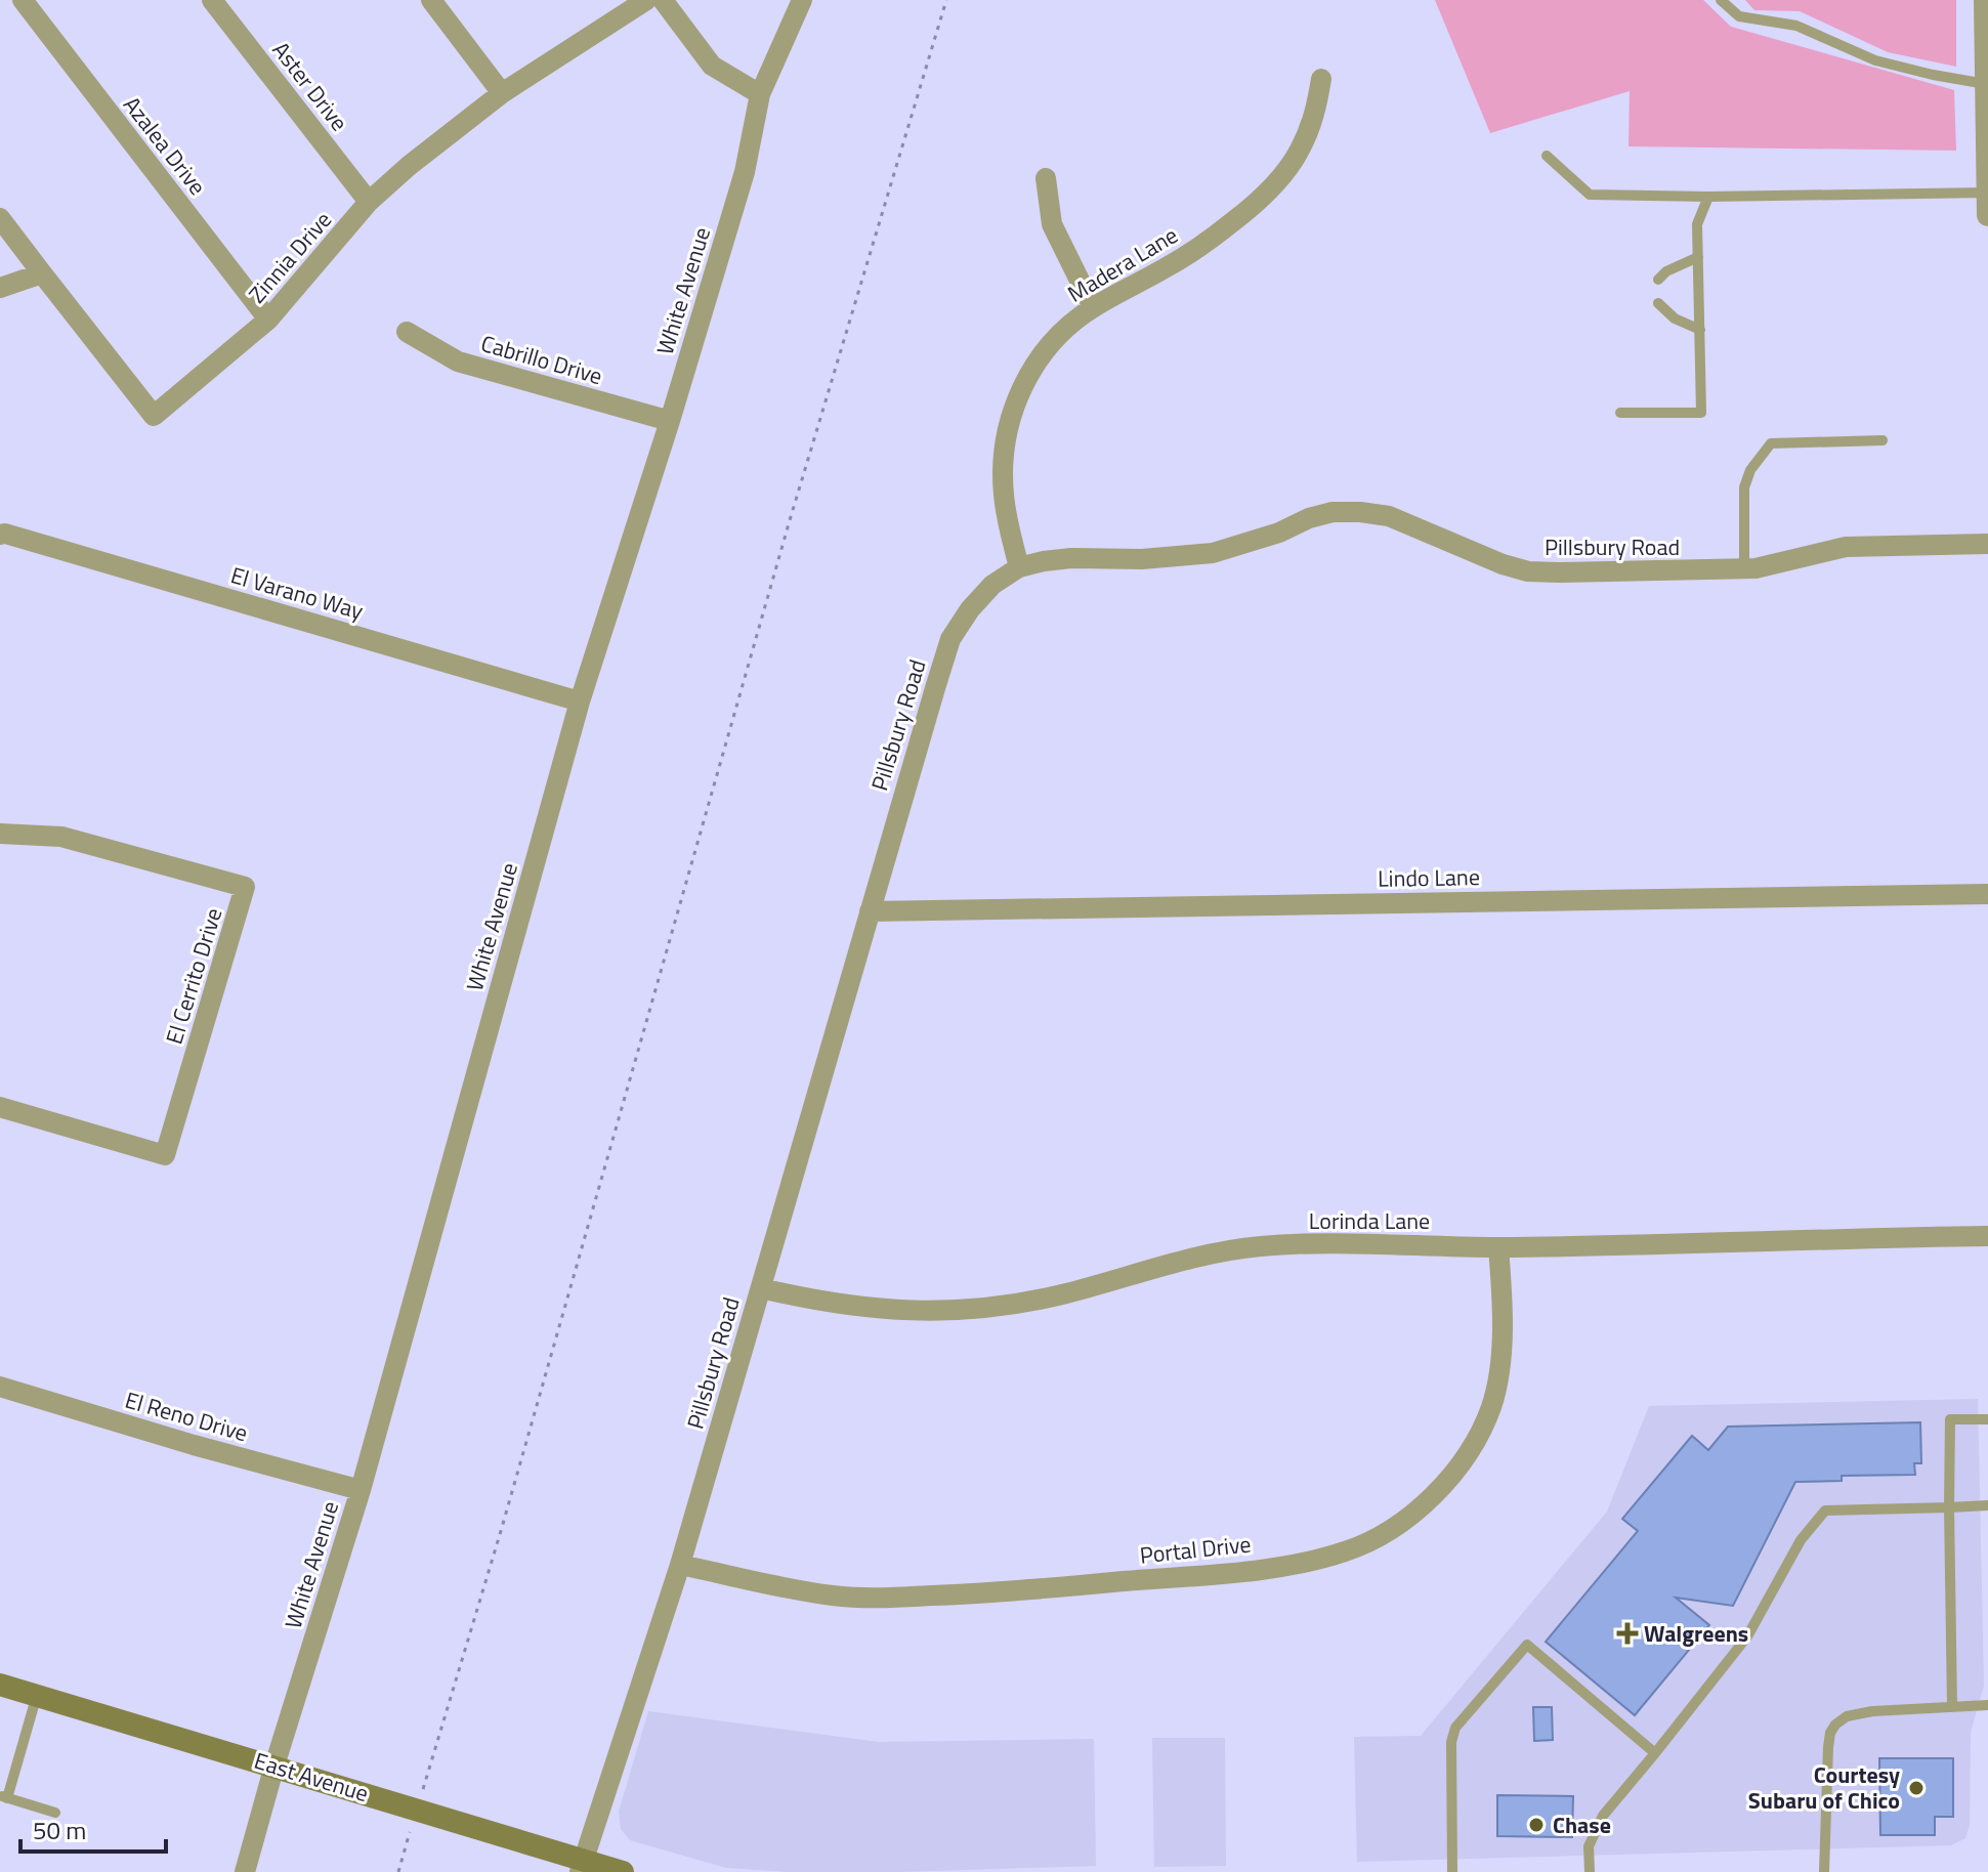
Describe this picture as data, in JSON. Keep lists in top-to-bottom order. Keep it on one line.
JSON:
{"streets":{"main road":["East Avenue"],"street":["Aster Drive","Azalea Drive","Zinnia Drive","Madera Lane","White Avenue","Cabrillo Drive","Pillsbury Road","El Varano Way","Lindo Lane","El Cerrito Drive","Lorinda Lane","El Reno Drive","Portal Drive"]},"crossings":[["Aster Drive","Zinnia Drive"],["Azalea Drive","Zinnia Drive"],["Madera Lane","Pillsbury Road"],["White Avenue","Cabrillo Drive"],["White Avenue","El Varano Way"],["White Avenue","El Reno Drive"],["White Avenue","East Avenue"],["Pillsbury Road","Lindo Lane"],["Pillsbury Road","Lorinda Lane"],["Pillsbury Road","Portal Drive"],["Pillsbury Road","East Avenue"],["Lorinda Lane","Portal Drive"]],"places":{"health":["Walgreens"],"other":["Courtesy Subaru of Chico","Chase"]},"scale_bar":"50 m"}
